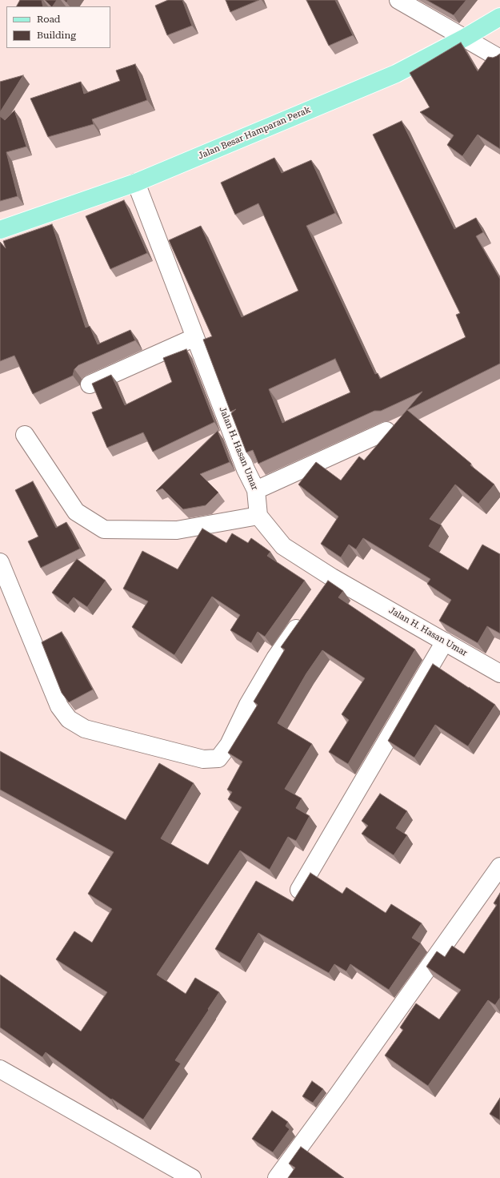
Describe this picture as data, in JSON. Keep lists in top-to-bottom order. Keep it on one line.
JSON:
{"streets":{"main road":["Jalan Besar Hamparan Perak"],"street":["Jalan H. Hasan Umar"]},"crossings":[["Jalan Besar Hamparan Perak","Jalan H. Hasan Umar"]],"legend":["Road","Building"]}
